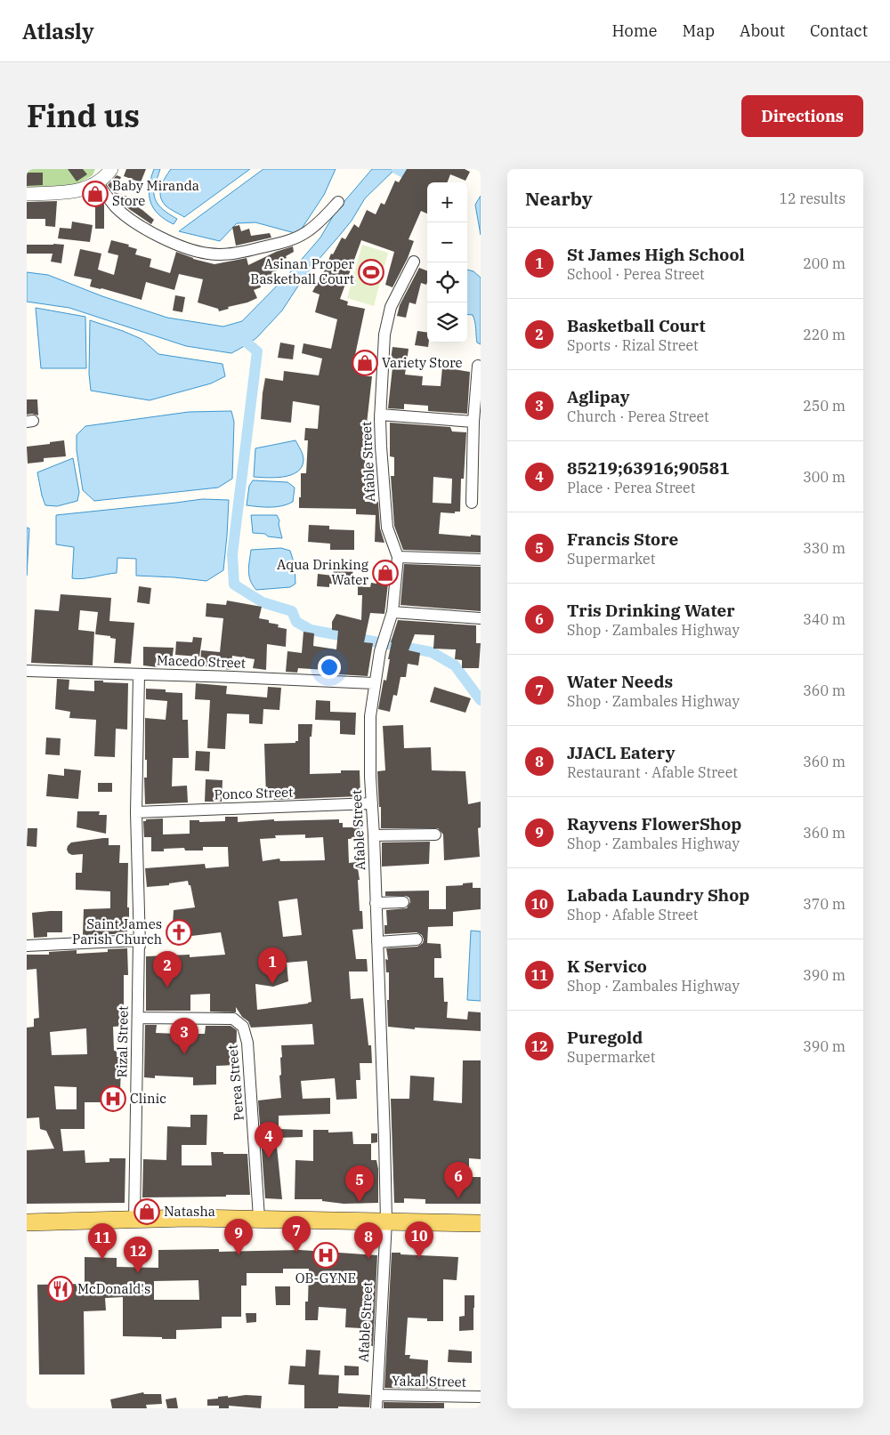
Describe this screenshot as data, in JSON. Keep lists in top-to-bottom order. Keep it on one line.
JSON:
{"streets":{"street":["Afable Street","Macedo Street","Ponco Street","Rizal Street","Perea Street","Yakal Street"]},"crossings":[["Afable Street","Macedo Street"],["Afable Street","Ponco Street"],["Afable Street","Yakal Street"],["Macedo Street","Rizal Street"],["Ponco Street","Rizal Street"],["Rizal Street","Perea Street"]],"places":{"shop":["Baby Miranda Store","Variety Store","Aqua Drinking Water","Natasha"],"sports":["Asinan Proper Basketball Court"],"church":["Saint James Parish Church"],"hospital":["Clinic","OB-GYNE"],"restaurant":["McDonald's"]},"page":{"header":"Atlasly","nav":["Home","Map","About","Contact"],"title":"Find us","buttons":"Directions","heading":["Nearby","12 results"],"map_buttons":["+","−"],"list":[{"mark":"1","name":"St James High School","note":"School · Perea Street","value":"200 m"},{"mark":"2","name":"Basketball Court","note":"Sports · Rizal Street","value":"220 m"},{"mark":"3","name":"Aglipay","note":"Church · Perea Street","value":"250 m"},{"mark":"4","name":"85219;63916;90581","note":"Place · Perea Street","value":"300 m"},{"mark":"5","name":"Francis Store","note":"Supermarket","value":"330 m"},{"mark":"6","name":"Tris Drinking Water","note":"Shop · Zambales Highway","value":"340 m"},{"mark":"7","name":"Water Needs","note":"Shop · Zambales Highway","value":"360 m"},{"mark":"8","name":"JJACL Eatery","note":"Restaurant · Afable Street","value":"360 m"},{"mark":"9","name":"Rayvens FlowerShop","note":"Shop · Zambales Highway","value":"360 m"},{"mark":"10","name":"Labada Laundry Shop","note":"Shop · Afable Street","value":"370 m"},{"mark":"11","name":"K Servico","note":"Shop · Zambales Highway","value":"390 m"},{"mark":"12","name":"Puregold","note":"Supermarket","value":"390 m"}],"pins":["1","2","3","4","6","5","7","9","10","8","11","12"]}}
